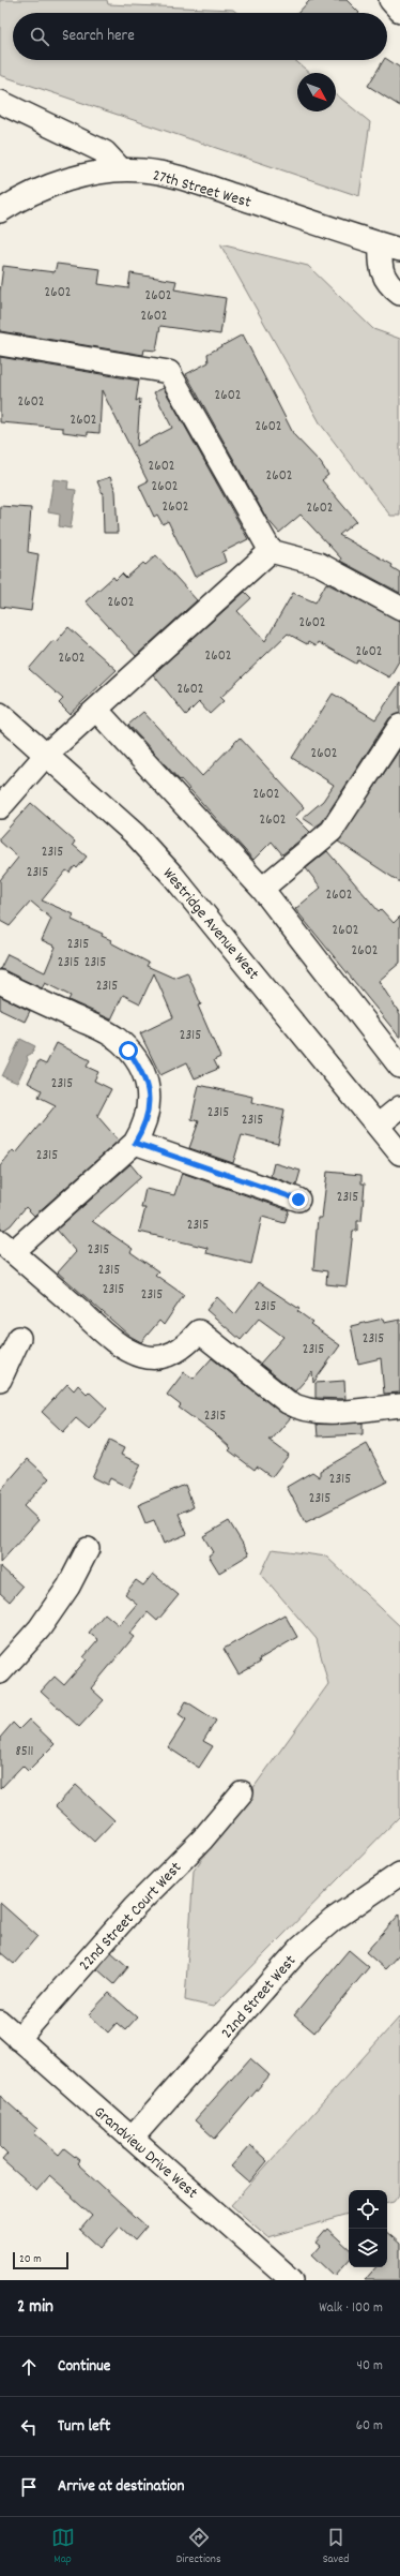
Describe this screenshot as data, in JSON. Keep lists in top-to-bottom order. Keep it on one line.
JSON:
{"streets":{"street":["27th Street West","Westridge Avenue West","22nd Street Court West","22nd Street West","Grandview Drive West"]},"crossings":[["22nd Street Court West","Grandview Drive West"],["22nd Street West","Grandview Drive West"]],"house_numbers":["2602","2602","2602","2602","2602","2602","2602","2602","2602","2602","2602","2602","2602","2602","2602","2602","2602","2602","2602","2602","2602","2315","2315","2602","2602","2315","2602","2315","2315","2315","2315","2315","2315","2315","2315","2315","2315","2315","2315","2315","2315","2315","2315","2315","2315","2315","2315","8511"],"scale_bar":"20 m","north":"bottom right","page":{"search":"Search here","scale":"20 m","heading":["2 min","Walk · 100 m"],"list":[["Continue","40 m"],["Turn left","60 m"],"Arrive at destination"],"nav":["Map","Directions","Saved"]}}
